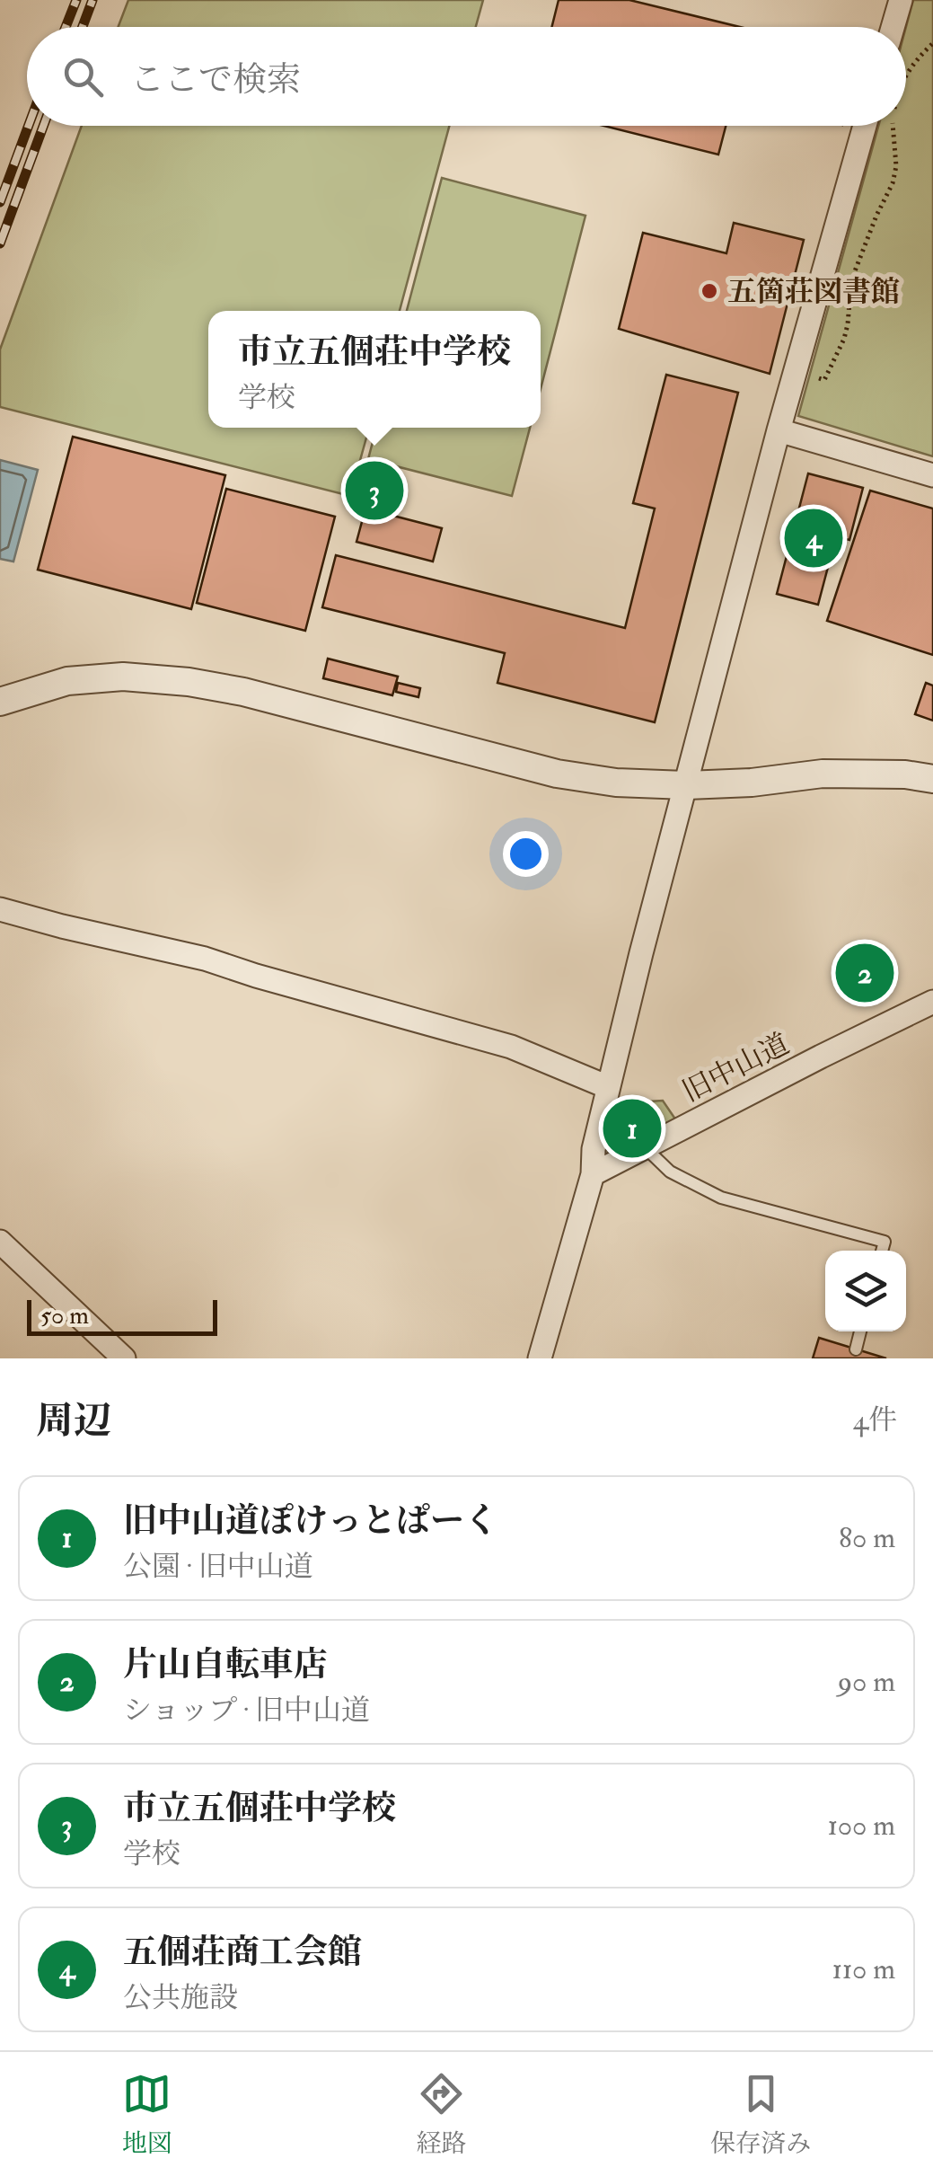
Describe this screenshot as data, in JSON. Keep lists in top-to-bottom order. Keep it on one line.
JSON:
{"streets":{"street":["旧中山道"]},"places":["五箇荘図書館"],"scale_bar":"50 m","page":{"search":"ここで検索","popup":["市立五個荘中学校","学校"],"pins":["3","4","2","1"],"scale":"50 m","heading":["周辺","4件"],"list":[{"mark":"1","name":"旧中山道ぽけっとぱーく","note":"公園 · 旧中山道","value":"80 m"},{"mark":"2","name":"片山自転車店","note":"ショップ · 旧中山道","value":"90 m"},{"mark":"3","name":"市立五個荘中学校","note":"学校","value":"100 m"},{"mark":"4","name":"五個荘商工会館","note":"公共施設","value":"110 m"}],"nav":["地図","経路","保存済み"]}}
